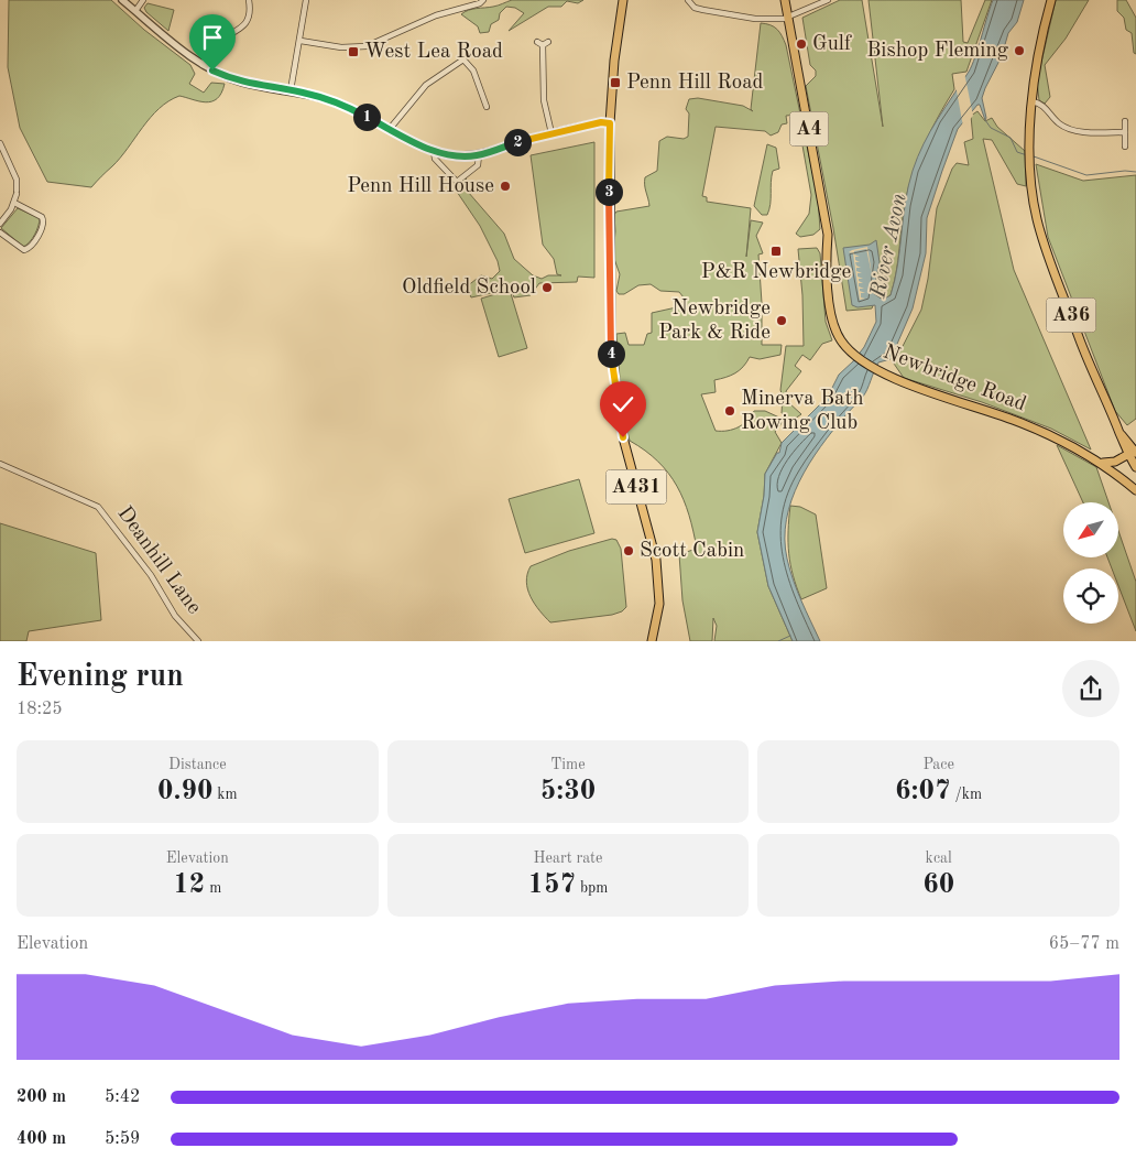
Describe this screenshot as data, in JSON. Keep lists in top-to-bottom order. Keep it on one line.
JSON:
{"streets":{"main road":["A4","A36","Newbridge Road","A431"],"street":["Deanhill Lane"]},"crossings":[["A4","Newbridge Road"]],"water":["River Avon"],"places":{"other":["Gulf","Bishop Fleming","Penn Hill House","Oldfield School","Newbridge Park & Ride","Minerva Bath Rowing Club","Scott Cabin"],"transit":["West Lea Road","Penn Hill Road","P&R Newbridge"]},"north":"bottom left","page":{"pins":["1","2","3","4"],"heading":["Evening run","18:25"],"stats":[["Distance","0.90 km"],["Time","5:30"],["Pace","6:07 /km"],["Elevation","12 m"],["Heart rate","157 bpm"],["kcal","60"]],"chart":["Elevation","65–77 m"],"list":[{"name":"200 m","note":"5:42"},{"name":"400 m","note":"5:59"}]}}
